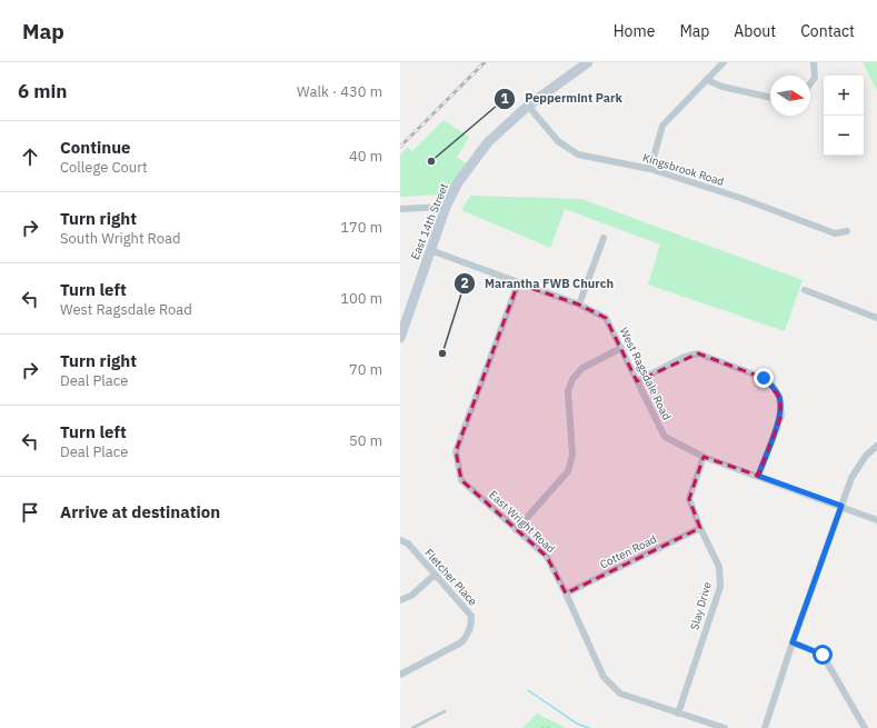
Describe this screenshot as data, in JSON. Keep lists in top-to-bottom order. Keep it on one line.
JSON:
{"streets":{"street":["Kingsbrook Road","East 14th Street","West Ragsdale Road","East Wright Road","Cotten Road","Fletcher Place","Slay Drive"]},"crossings":[["Kingsbrook Road","East 14th Street"],["East 14th Street","West Ragsdale Road"],["West Ragsdale Road","East Wright Road"],["West Ragsdale Road","Slay Drive"],["East Wright Road","Cotten Road"],["East Wright Road","Slay Drive"],["Cotten Road","Slay Drive"]],"places":["Peppermint Park","Marantha FWB Church"],"north":"right","page":{"header":"Map","nav":["Home","Map","About","Contact"],"heading":["6 min","Walk · 430 m"],"map_buttons":["+","−"],"list":[["Continue","College Court","40 m"],["Turn right","South Wright Road","170 m"],["Turn left","West Ragsdale Road","100 m"],["Turn right","Deal Place","70 m"],["Turn left","Deal Place","50 m"],"Arrive at destination"]}}
